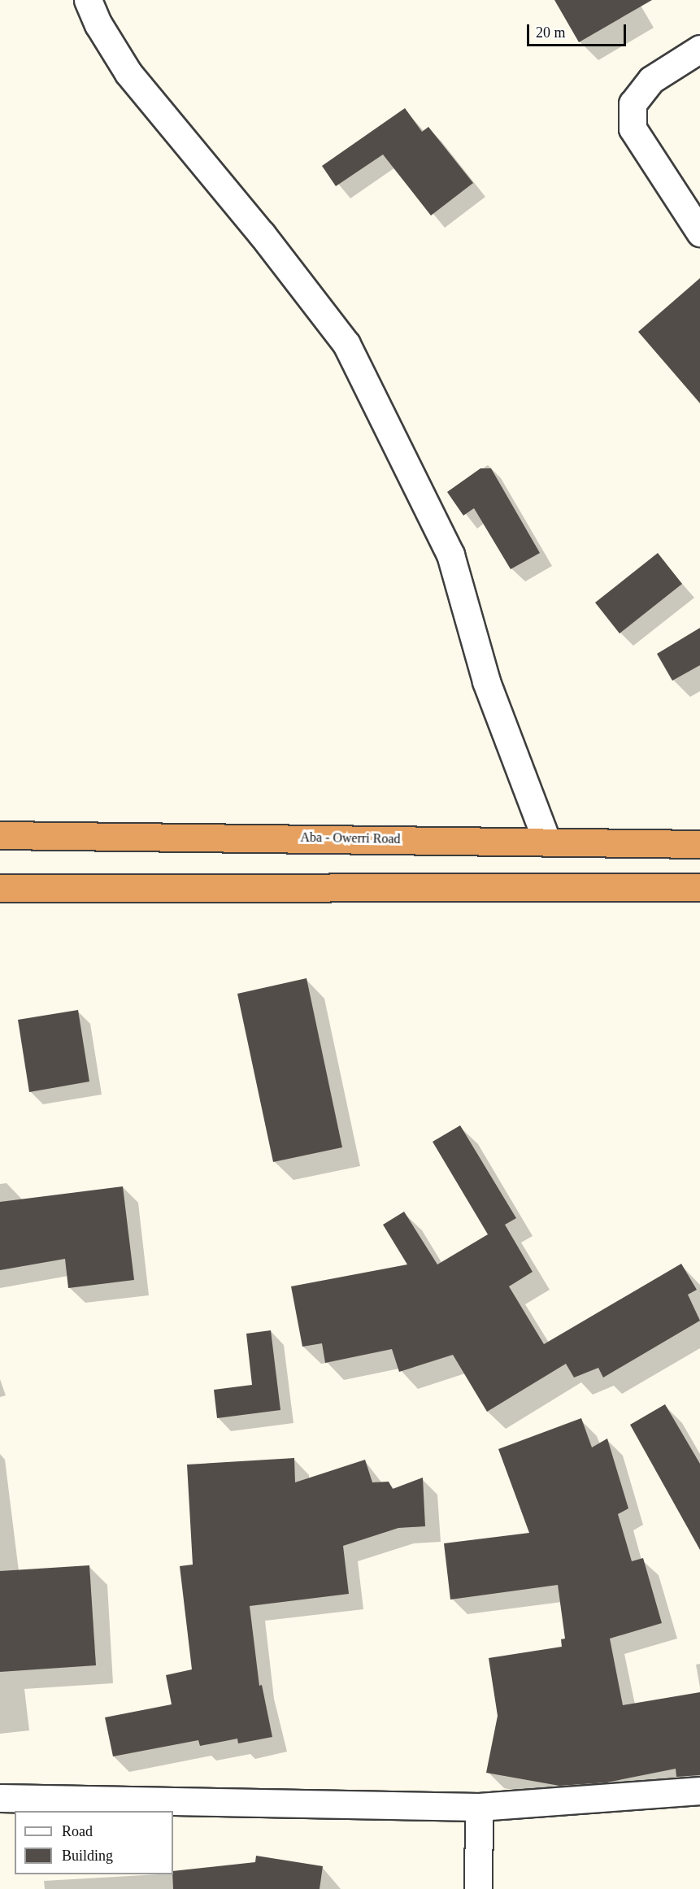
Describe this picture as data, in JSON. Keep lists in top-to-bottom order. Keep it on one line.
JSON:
{"streets":{"highway":["Aba - Owerri Road"]},"legend":["Road","Building"],"scale_bar":"20 m"}
